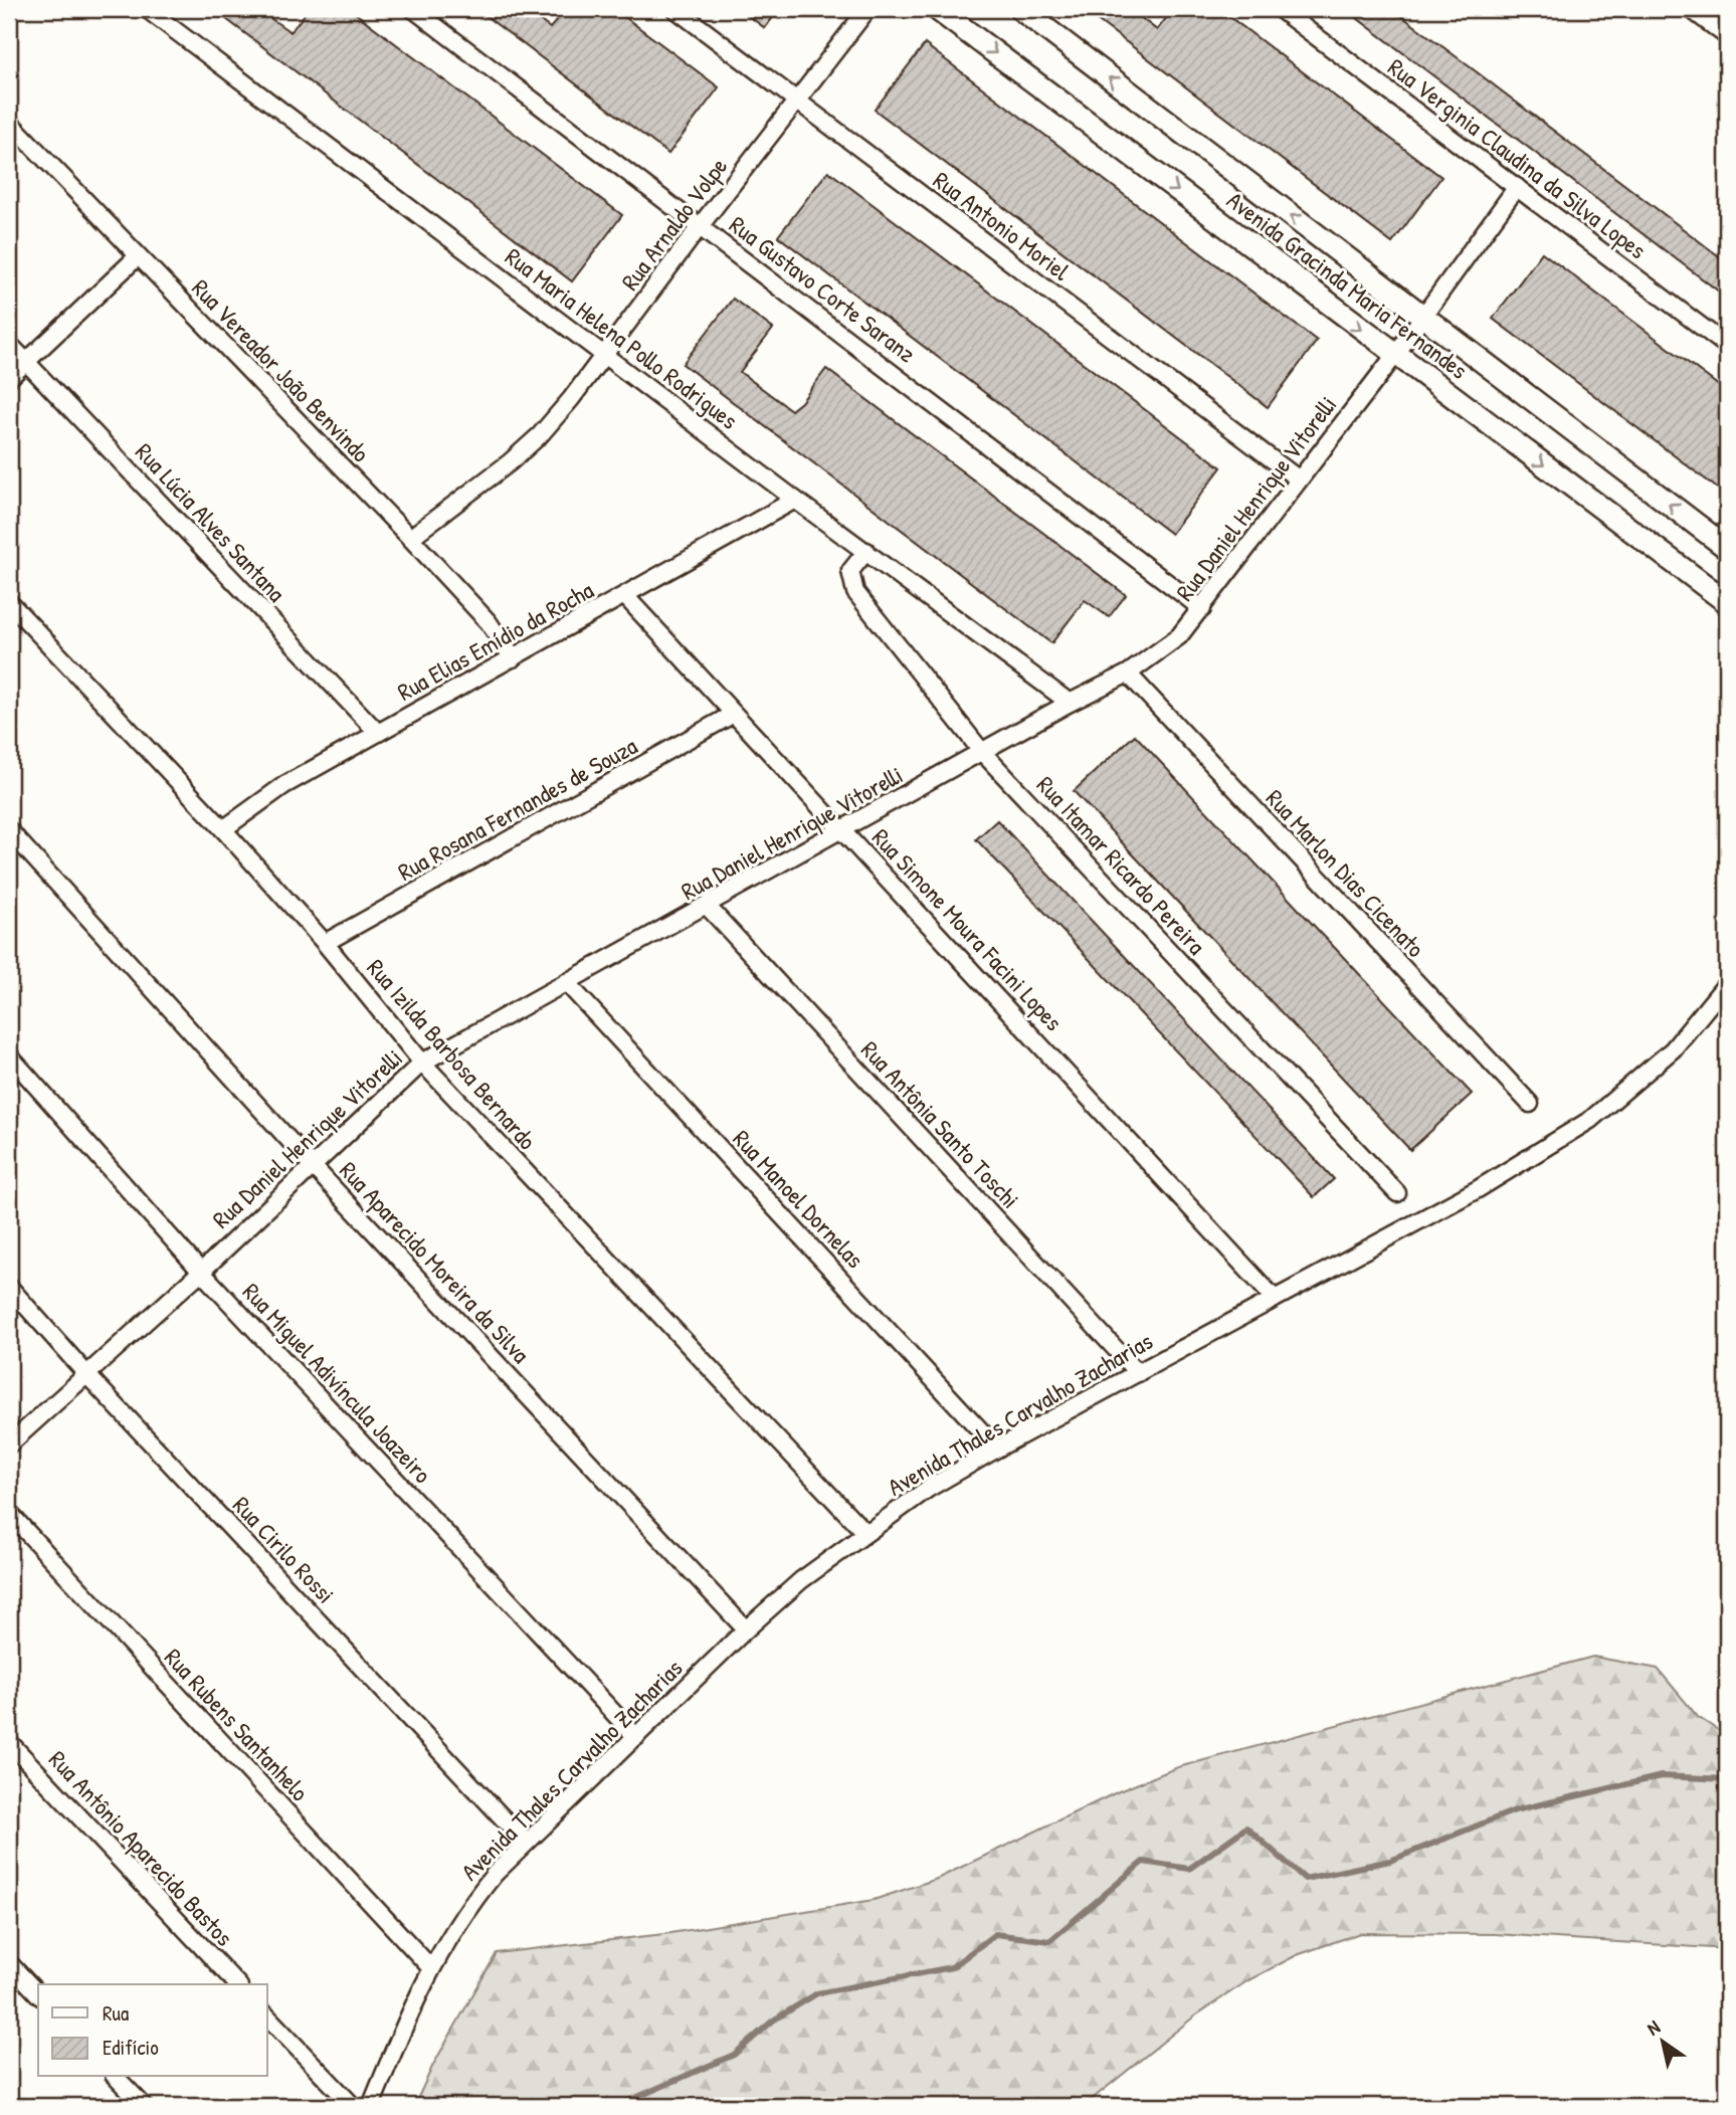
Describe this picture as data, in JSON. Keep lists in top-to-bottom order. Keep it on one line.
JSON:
{"streets":{"street":["Rua Verginia Claudina da Silva Lopes","Rua Arnaldo Volpe","Rua Antonio Moriel","Avenida Gracinda Maria Fernandes","Rua Gustavo Corte Saranz","Rua Maria Helena Pollo Rodrigues","Rua Vereador João Benvindo","Rua Daniel Henrique Vitorelli","Rua Lúcia Alves Santana","Rua Elias Emídio da Rocha","Rua Rosana Fernandes de Souza","Rua Itamar Ricardo Pereira","Rua Marlon Dias Cicenato","Rua Simone Moura Facini Lopes","Rua Izilda Barbosa Bernardo","Rua Antônia Santo Toschi","Rua Manoel Dornelas","Rua Aparecido Moreira da Silva","Rua Miguel Adivíncula Joazeiro","Avenida Thales Carvalho Zacharias","Rua Cirilo Rossi","Rua Rubens Santanhelo","Rua Antônio Aparecido Bastos"]},"crossings":[["Rua Verginia Claudina da Silva Lopes","Rua Daniel Henrique Vitorelli"],["Rua Arnaldo Volpe","Rua Antonio Moriel"],["Rua Arnaldo Volpe","Rua Gustavo Corte Saranz"],["Rua Arnaldo Volpe","Rua Maria Helena Pollo Rodrigues"],["Rua Arnaldo Volpe","Rua Vereador João Benvindo"],["Rua Antonio Moriel","Rua Daniel Henrique Vitorelli"],["Avenida Gracinda Maria Fernandes","Rua Daniel Henrique Vitorelli"],["Rua Gustavo Corte Saranz","Rua Daniel Henrique Vitorelli"],["Rua Maria Helena Pollo Rodrigues","Rua Daniel Henrique Vitorelli"],["Rua Maria Helena Pollo Rodrigues","Rua Elias Emídio da Rocha"],["Rua Maria Helena Pollo Rodrigues","Rua Itamar Ricardo Pereira"],["Rua Vereador João Benvindo","Rua Elias Emídio da Rocha"],["Rua Daniel Henrique Vitorelli","Rua Itamar Ricardo Pereira"],["Rua Daniel Henrique Vitorelli","Rua Marlon Dias Cicenato"],["Rua Daniel Henrique Vitorelli","Rua Simone Moura Facini Lopes"],["Rua Daniel Henrique Vitorelli","Rua Izilda Barbosa Bernardo"],["Rua Daniel Henrique Vitorelli","Rua Antônia Santo Toschi"],["Rua Daniel Henrique Vitorelli","Rua Manoel Dornelas"],["Rua Daniel Henrique Vitorelli","Rua Aparecido Moreira da Silva"],["Rua Daniel Henrique Vitorelli","Rua Miguel Adivíncula Joazeiro"],["Rua Daniel Henrique Vitorelli","Rua Cirilo Rossi"],["Rua Lúcia Alves Santana","Rua Elias Emídio da Rocha"],["Rua Elias Emídio da Rocha","Rua Simone Moura Facini Lopes"],["Rua Elias Emídio da Rocha","Rua Izilda Barbosa Bernardo"],["Rua Rosana Fernandes de Souza","Rua Simone Moura Facini Lopes"],["Rua Rosana Fernandes de Souza","Rua Izilda Barbosa Bernardo"],["Rua Simone Moura Facini Lopes","Avenida Thales Carvalho Zacharias"],["Rua Izilda Barbosa Bernardo","Avenida Thales Carvalho Zacharias"],["Rua Antônia Santo Toschi","Avenida Thales Carvalho Zacharias"],["Rua Manoel Dornelas","Avenida Thales Carvalho Zacharias"],["Rua Aparecido Moreira da Silva","Avenida Thales Carvalho Zacharias"],["Rua Miguel Adivíncula Joazeiro","Avenida Thales Carvalho Zacharias"],["Avenida Thales Carvalho Zacharias","Rua Cirilo Rossi"],["Avenida Thales Carvalho Zacharias","Rua Rubens Santanhelo"]],"legend":["Rua","Edifício"],"north":"top left"}
